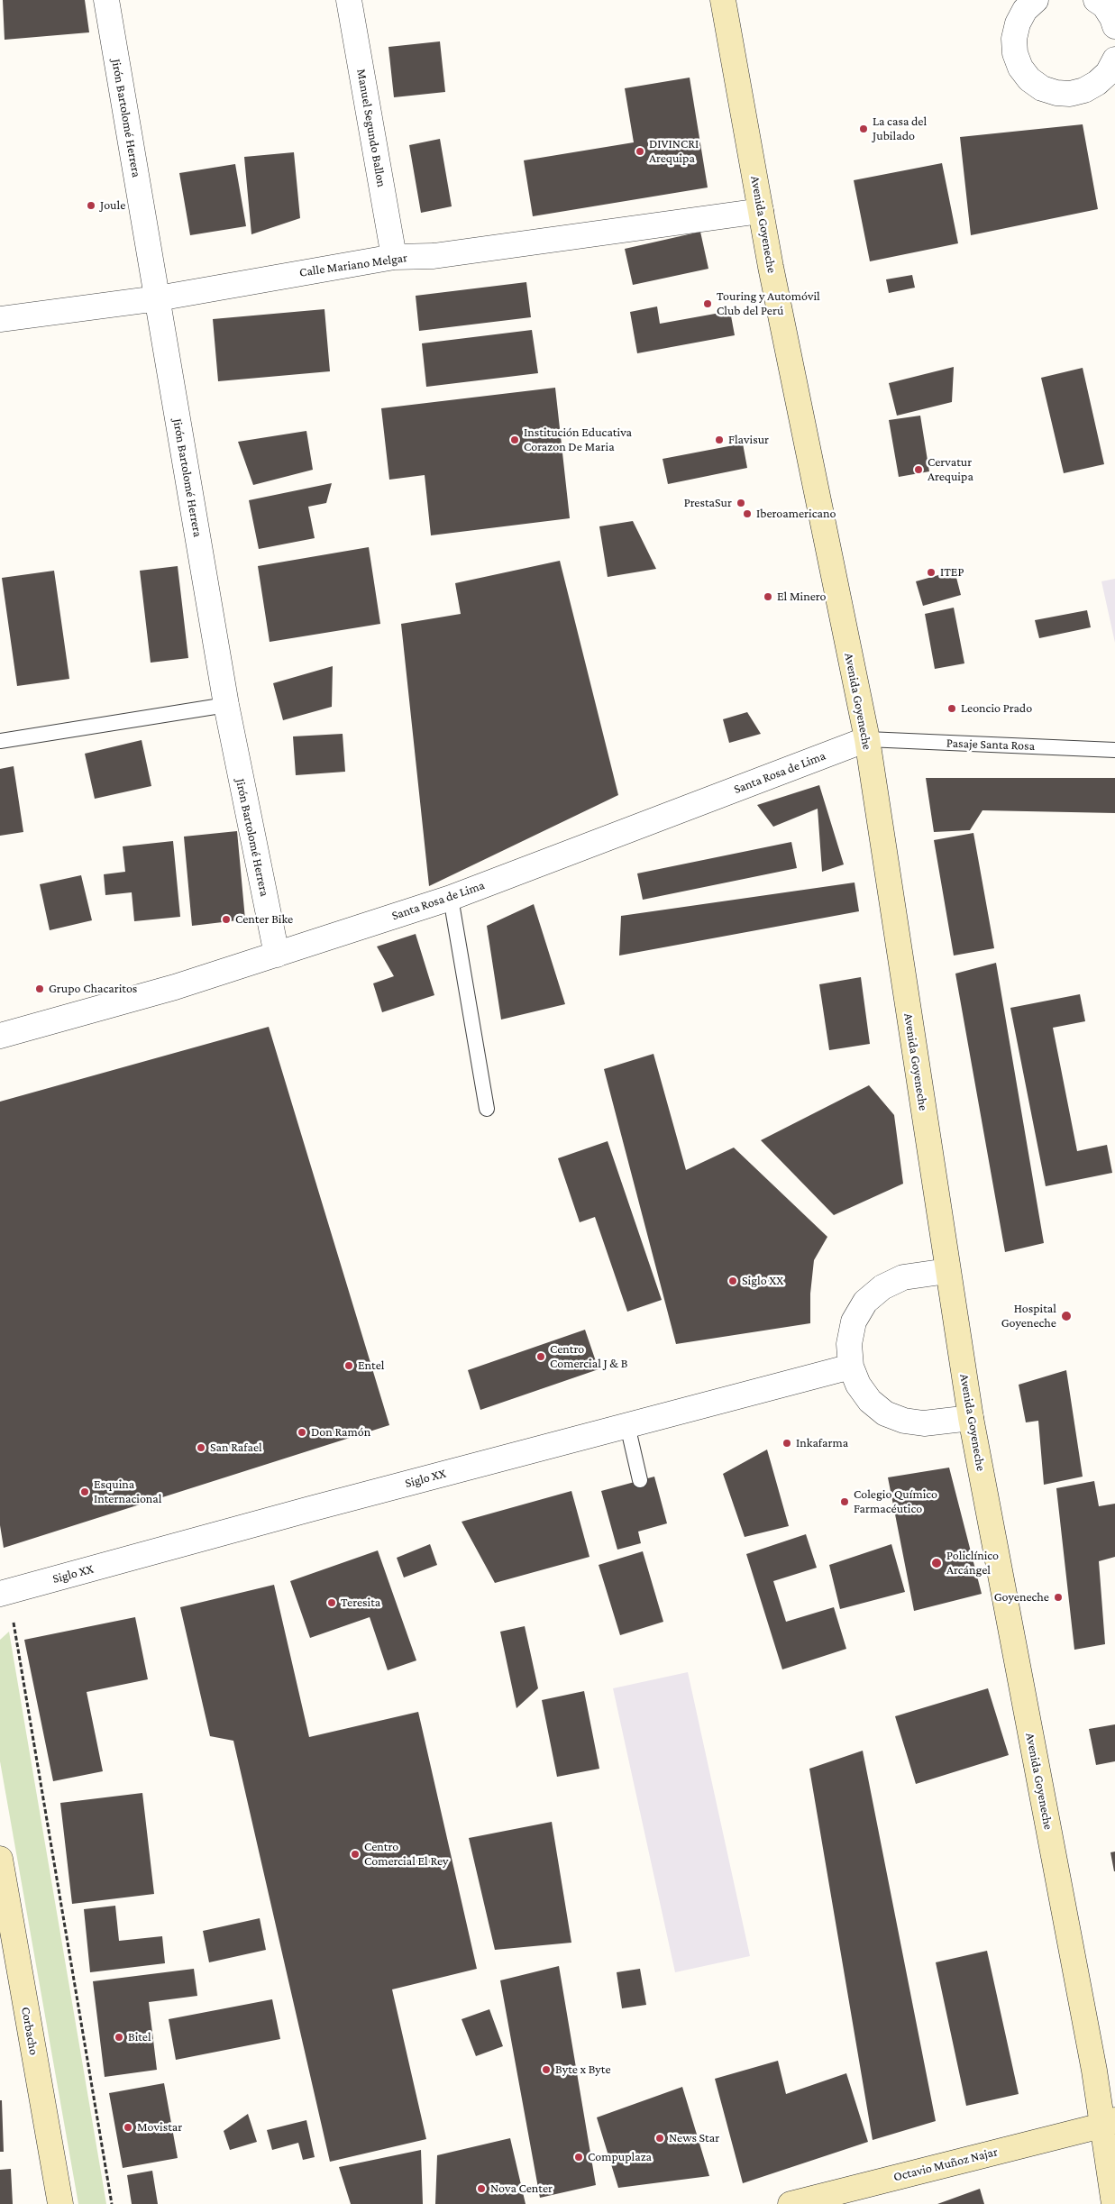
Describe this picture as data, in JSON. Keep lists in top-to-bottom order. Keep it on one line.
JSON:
{"streets":{"main road":["Avenida Goyeneche","Corbacho","Octavio Muñoz Najar"],"street":["Jirón Bartolomé Herrera","Manuel Segundo Ballon","Calle Mariano Melgar","Santa Rosa de Lima","Siglo XX"],"lane":["Pasaje Santa Rosa"]},"crossings":[["Jirón Bartolomé Herrera","Calle Mariano Melgar"],["Jirón Bartolomé Herrera","Santa Rosa de Lima"],["Manuel Segundo Ballon","Calle Mariano Melgar"],["Avenida Goyeneche","Calle Mariano Melgar"],["Avenida Goyeneche","Pasaje Santa Rosa"],["Avenida Goyeneche","Santa Rosa de Lima"],["Avenida Goyeneche","Octavio Muñoz Najar"],["Pasaje Santa Rosa","Santa Rosa de Lima"]],"places":["La casa del Jubilado","DIVINCRI Arequipa","Joule","Touring y Automóvil Club del Perú","Institución Educativa Corazon De Maria","Flavisur","Cervatur Arequipa","PrestaSur","Iberoamericano","ITEP","El Minero","Leoncio Prado","Center Bike","Grupo Chacaritos","Siglo XX","Hospital Goyeneche","Centro Comercial J & B","Entel","Don Ramón","Inkafarma","San Rafael","Esquina Internacional","Colegio Químico Farmacéutico","Policlínico Arcángel","Goyeneche","Teresita","Centro Comercial El Rey","Bitel","Byte x Byte","Movistar","News Star","Compuplaza","Nova Center"]}
